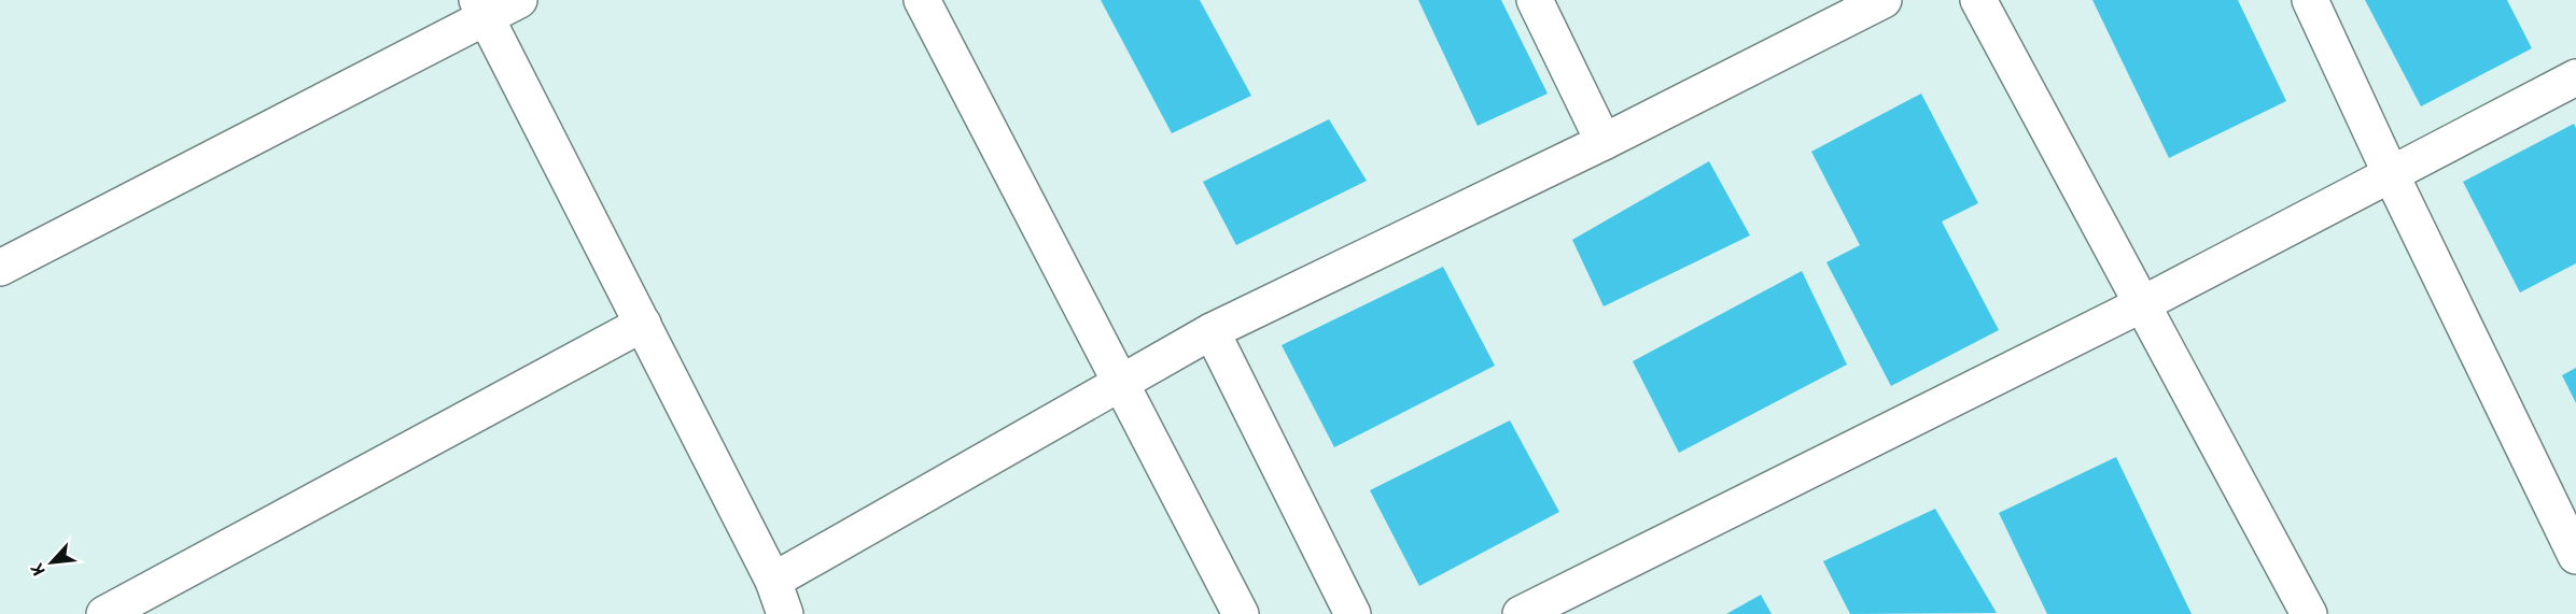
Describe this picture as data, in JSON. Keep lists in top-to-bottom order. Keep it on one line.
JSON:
{"north":"bottom left"}
